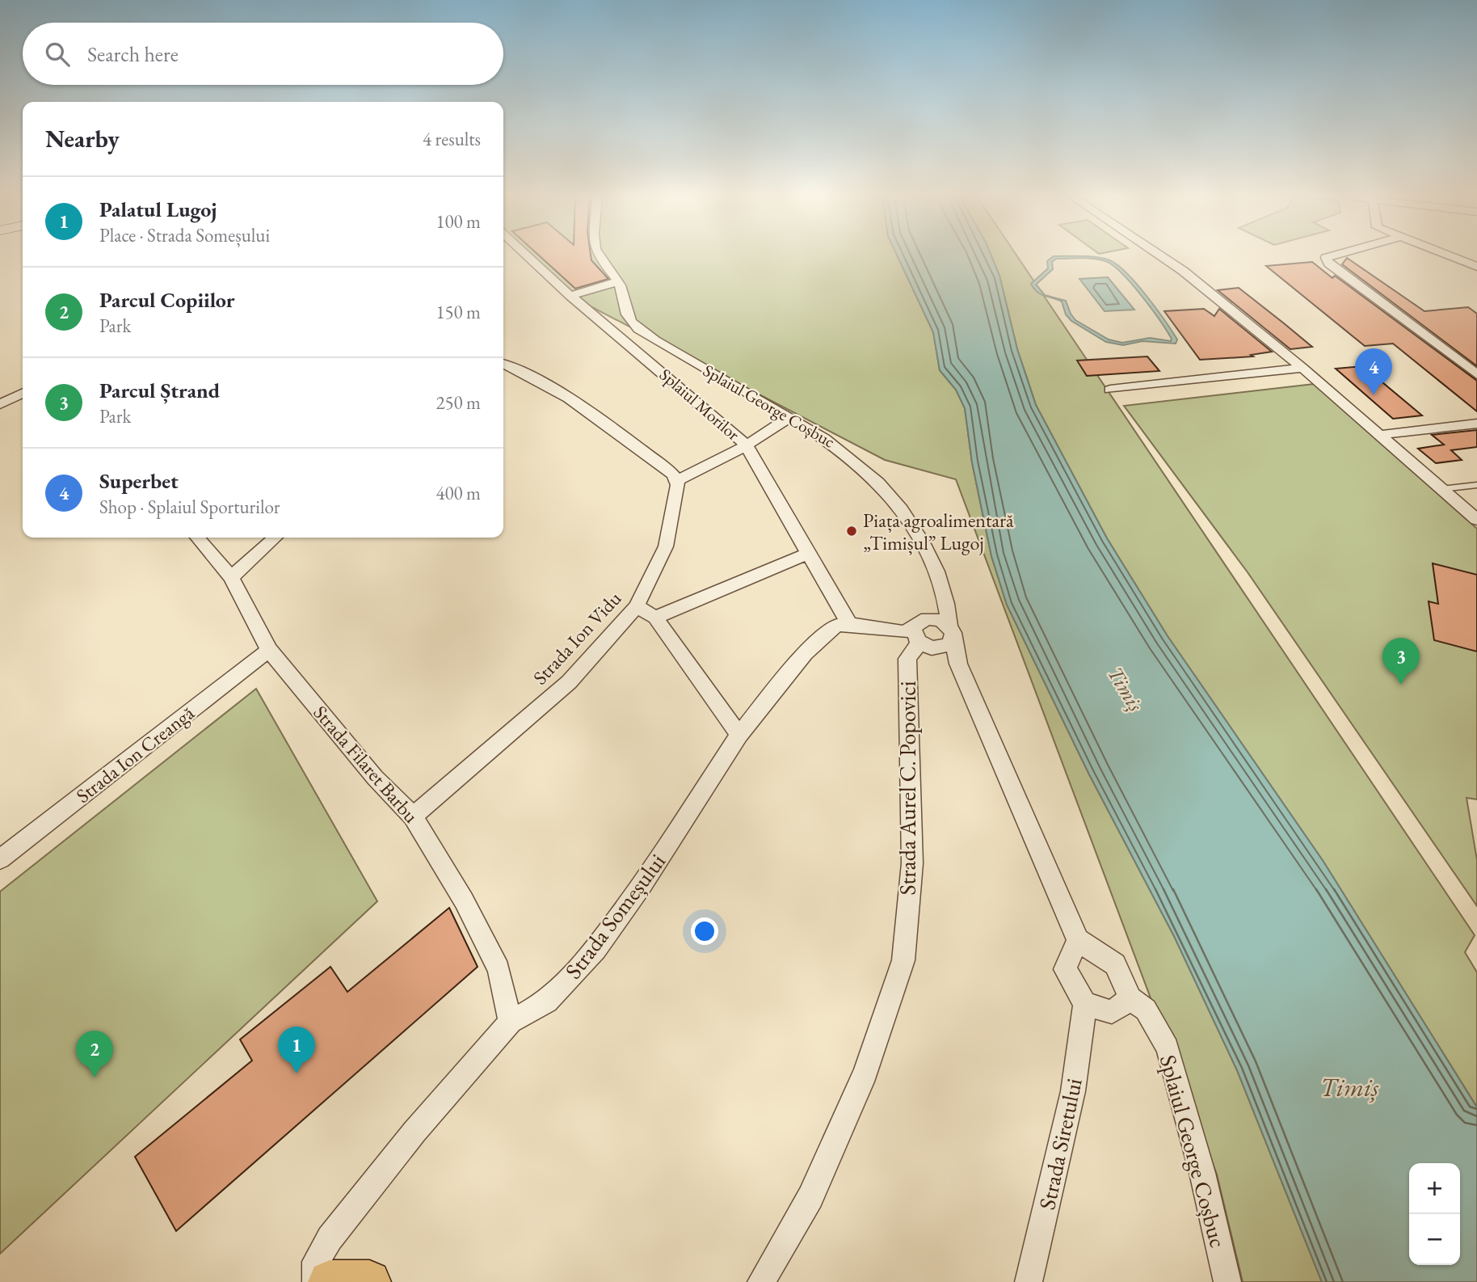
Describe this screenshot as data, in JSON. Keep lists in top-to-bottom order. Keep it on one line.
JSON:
{"streets":{"street":["Splaiul Morilor","Splaiul George Coșbuc","Strada Ion Vidu","Strada Ion Creangă","Strada Filaret Barbu","Strada Aurel C. Popovici","Strada Someșului","Strada Siretului"]},"crossings":[["Splaiul Morilor","Strada Someșului"],["Splaiul George Coșbuc","Strada Aurel C. Popovici"],["Strada Ion Vidu","Strada Filaret Barbu"],["Strada Ion Creangă","Strada Filaret Barbu"],["Strada Filaret Barbu","Strada Someșului"]],"water":["Timiș"],"places":["Piața agroalimentară „Timișul” Lugoj"],"page":{"search":"Search here","heading":["Nearby","4 results"],"list":[{"mark":"1","name":"Palatul Lugoj","note":"Place · Strada Someșului","value":"100 m"},{"mark":"2","name":"Parcul Copiilor","note":"Park","value":"150 m"},{"mark":"3","name":"Parcul Ștrand","note":"Park","value":"250 m"},{"mark":"4","name":"Superbet","note":"Shop · Splaiul Sporturilor","value":"400 m"}],"pins":["4","3","1","2"],"map_buttons":["+","−"]}}
